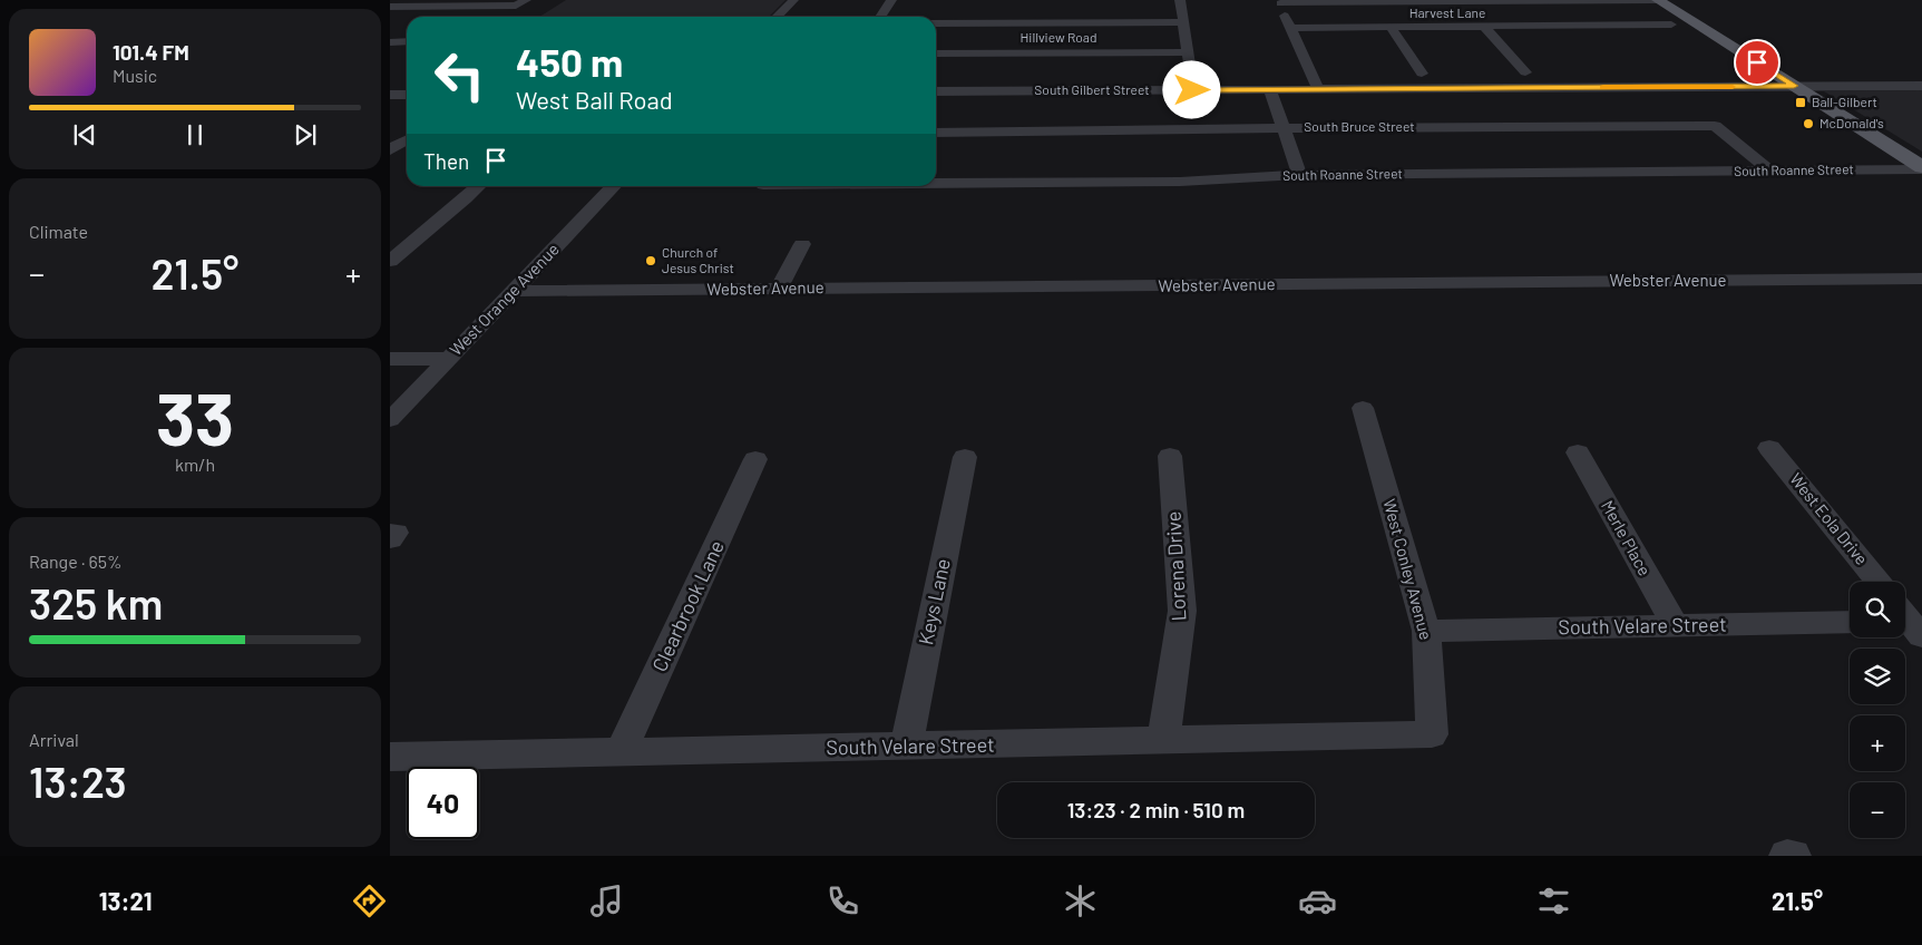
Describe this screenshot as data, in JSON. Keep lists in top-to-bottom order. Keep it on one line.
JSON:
{"streets":{"street":["Harvest Lane","Hillview Road","South Gilbert Street","South Bruce Street","South Roanne Street","Webster Avenue","West Orange Avenue","West Eola Drive","Merle Place","Lorena Drive","West Conley Avenue","Keys Lane","Clearbrook Lane","South Velare Street"]},"crossings":[["South Bruce Street","South Roanne Street"],["Webster Avenue","West Orange Avenue"],["Merle Place","South Velare Street"],["Lorena Drive","South Velare Street"],["West Conley Avenue","South Velare Street"],["Keys Lane","South Velare Street"],["Clearbrook Lane","South Velare Street"]],"places":{"transit":["Ball-Gilbert"],"other":["McDonald's","Church of Jesus Christ"]},"page":{"turn":["450 m","West Ball Road"],"song":["101.4 FM","Music"],"then":"Then","tile":["Climate",["33","km/h"],["Range · 65%","325 km"],["Arrival","13:23"]],"heat":["−","21.5°","+"],"map_buttons":["+","−"],"limit":"40","trip":"13:23 · 2 min · 510 m","tabs":["13:21","21.5°"]}}
